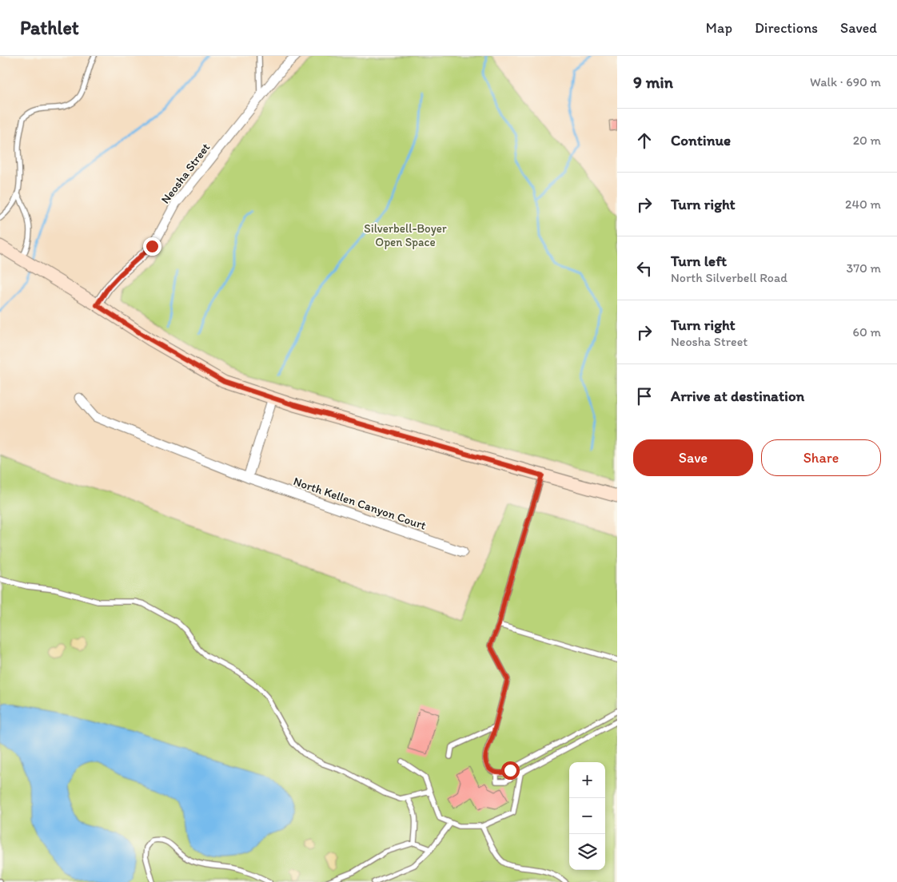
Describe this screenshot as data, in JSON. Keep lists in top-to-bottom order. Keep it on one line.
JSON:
{"streets":{"street":["Neosha Street","North Kellen Canyon Court"]},"parks":["Silverbell-Boyer Open Space"],"page":{"header":"Pathlet","nav":["Map","Directions","Saved"],"heading":["9 min","Walk · 690 m"],"list":[["Continue","20 m"],["Turn right","240 m"],["Turn left","North Silverbell Road","370 m"],["Turn right","Neosha Street","60 m"],"Arrive at destination"],"buttons":["Save","Share"],"map_buttons":["+","−"]}}
